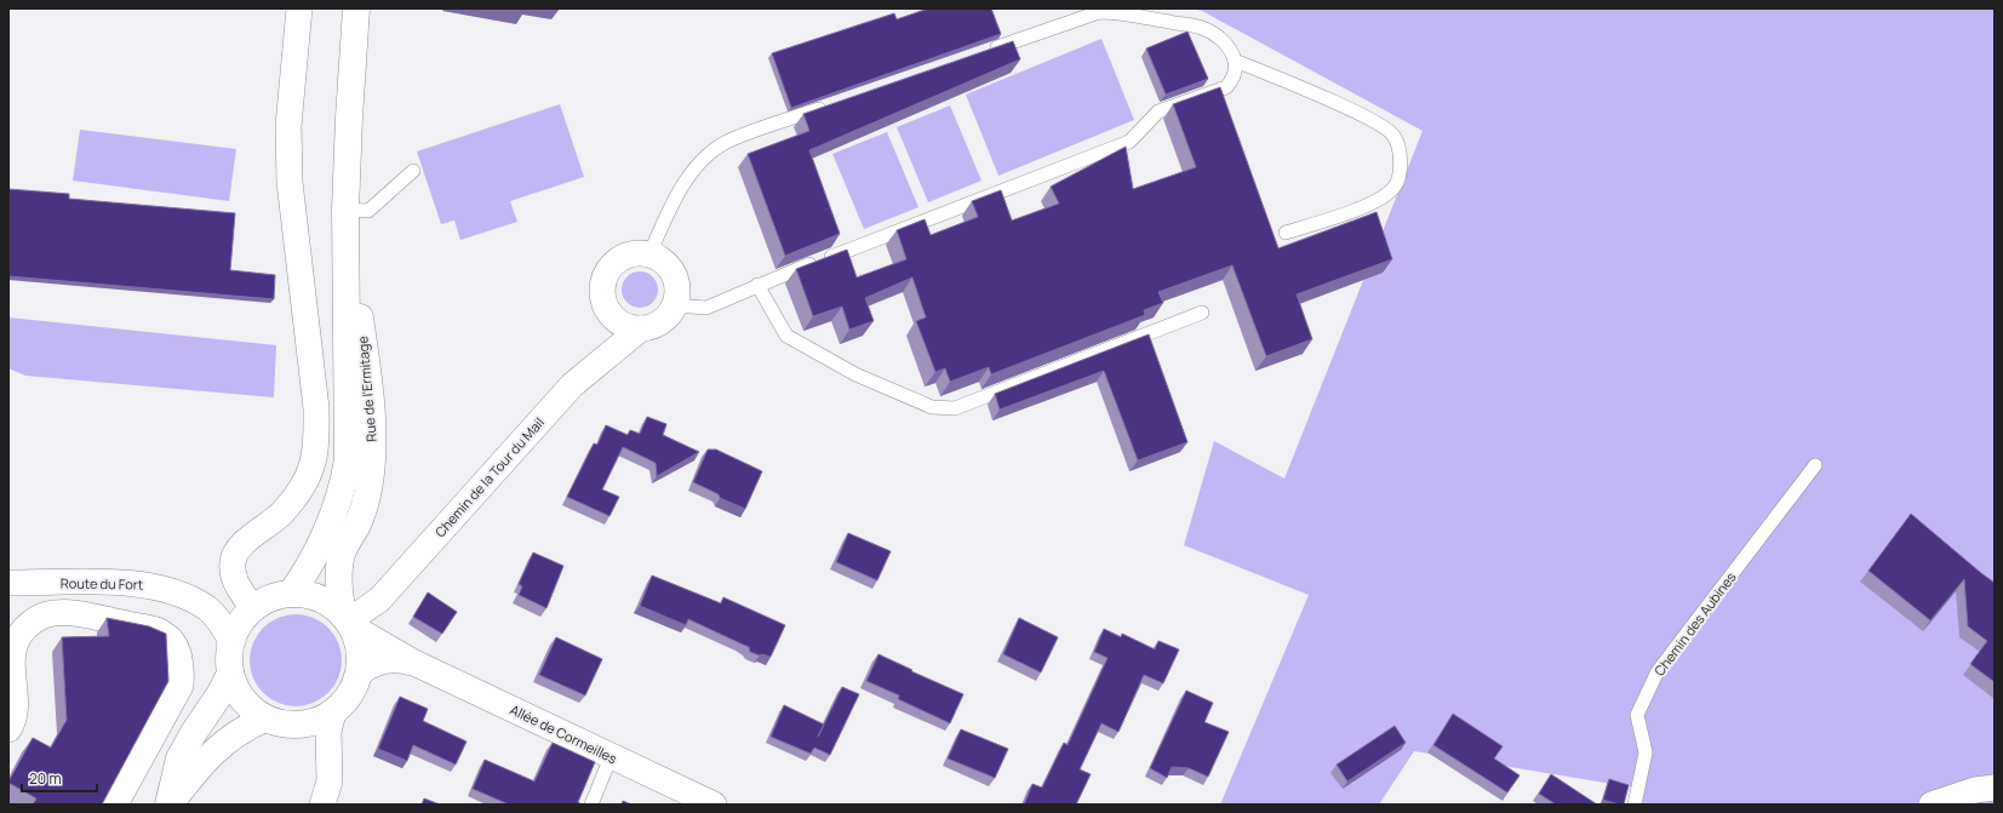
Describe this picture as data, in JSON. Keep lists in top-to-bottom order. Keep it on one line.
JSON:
{"streets":{"street":["Rue de l'Ermitage","Chemin de la Tour du Mail","Route du Fort","Allée de Cormeilles"],"lane":["Chemin des Aubines"]},"crossings":[["Rue de l'Ermitage","Chemin de la Tour du Mail"],["Rue de l'Ermitage","Route du Fort"],["Rue de l'Ermitage","Allée de Cormeilles"],["Chemin de la Tour du Mail","Route du Fort"],["Chemin de la Tour du Mail","Allée de Cormeilles"],["Route du Fort","Allée de Cormeilles"]],"scale_bar":"20 m"}
